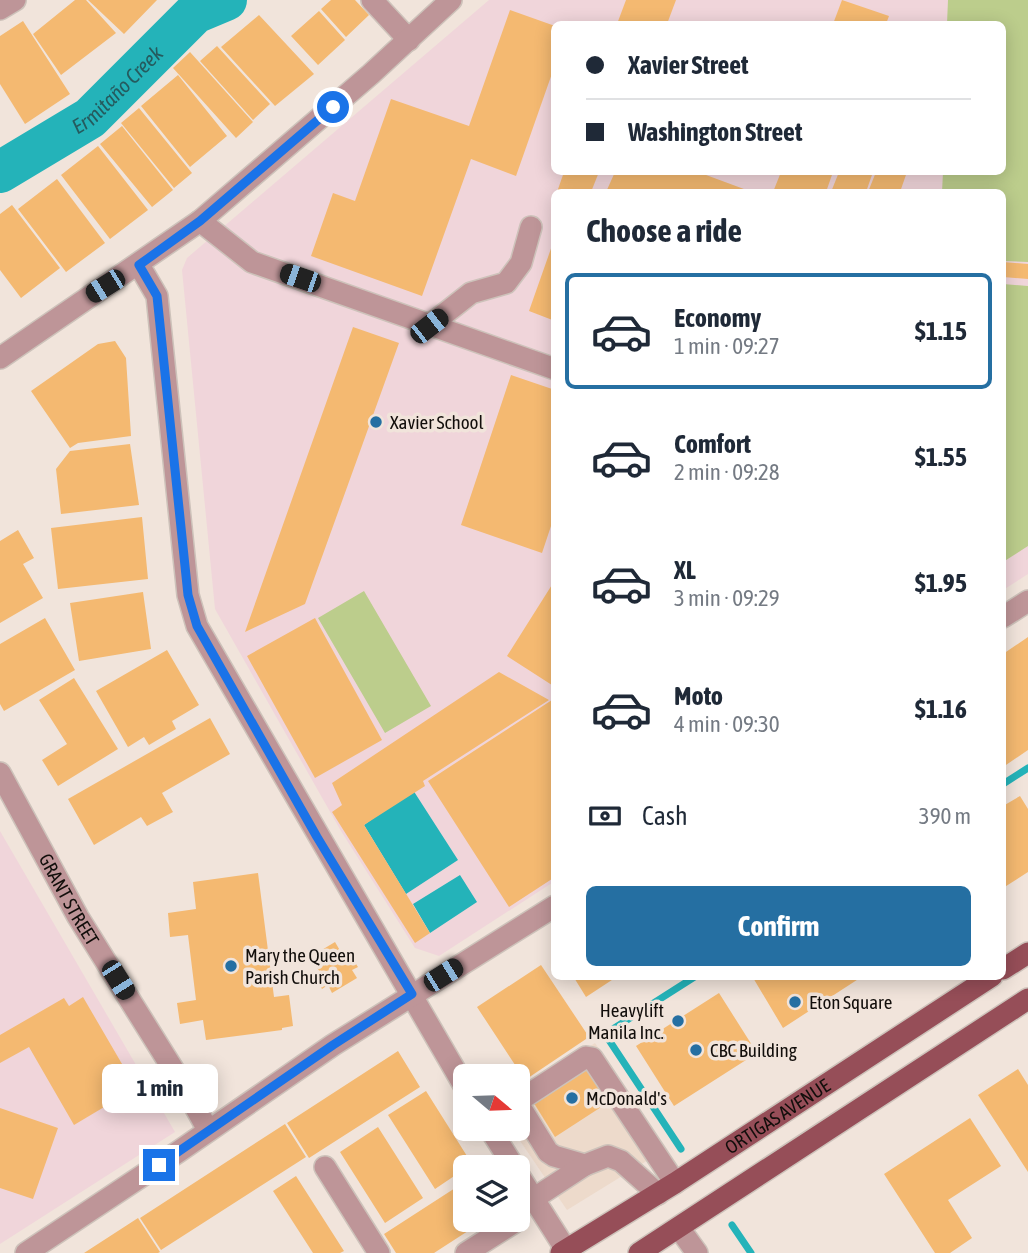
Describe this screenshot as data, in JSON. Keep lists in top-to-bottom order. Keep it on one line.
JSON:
{"streets":{"main road":["ORTIGAS AVENUE"],"street":["GRANT STREET"]},"water":["Ermitaño Creek"],"places":["Xavier School","Mary the Queen Parish Church","Eton Square","Heavylift Manila Inc.","CBC Building","McDonald's"],"north":"right","page":{"banner":["Xavier Street","Washington Street"],"heading":"Choose a ride","list":[{"name":"Economy","note":"1 min · 09:27","value":"$1.15"},{"name":"Comfort","note":"2 min · 09:28","value":"$1.55"},{"name":"XL","note":"3 min · 09:29","value":"$1.95"},{"name":"Moto","note":"4 min · 09:30","value":"$1.16"}],"pay":["Cash","390 m"],"buttons":"Confirm","bubble":"1 min"}}
